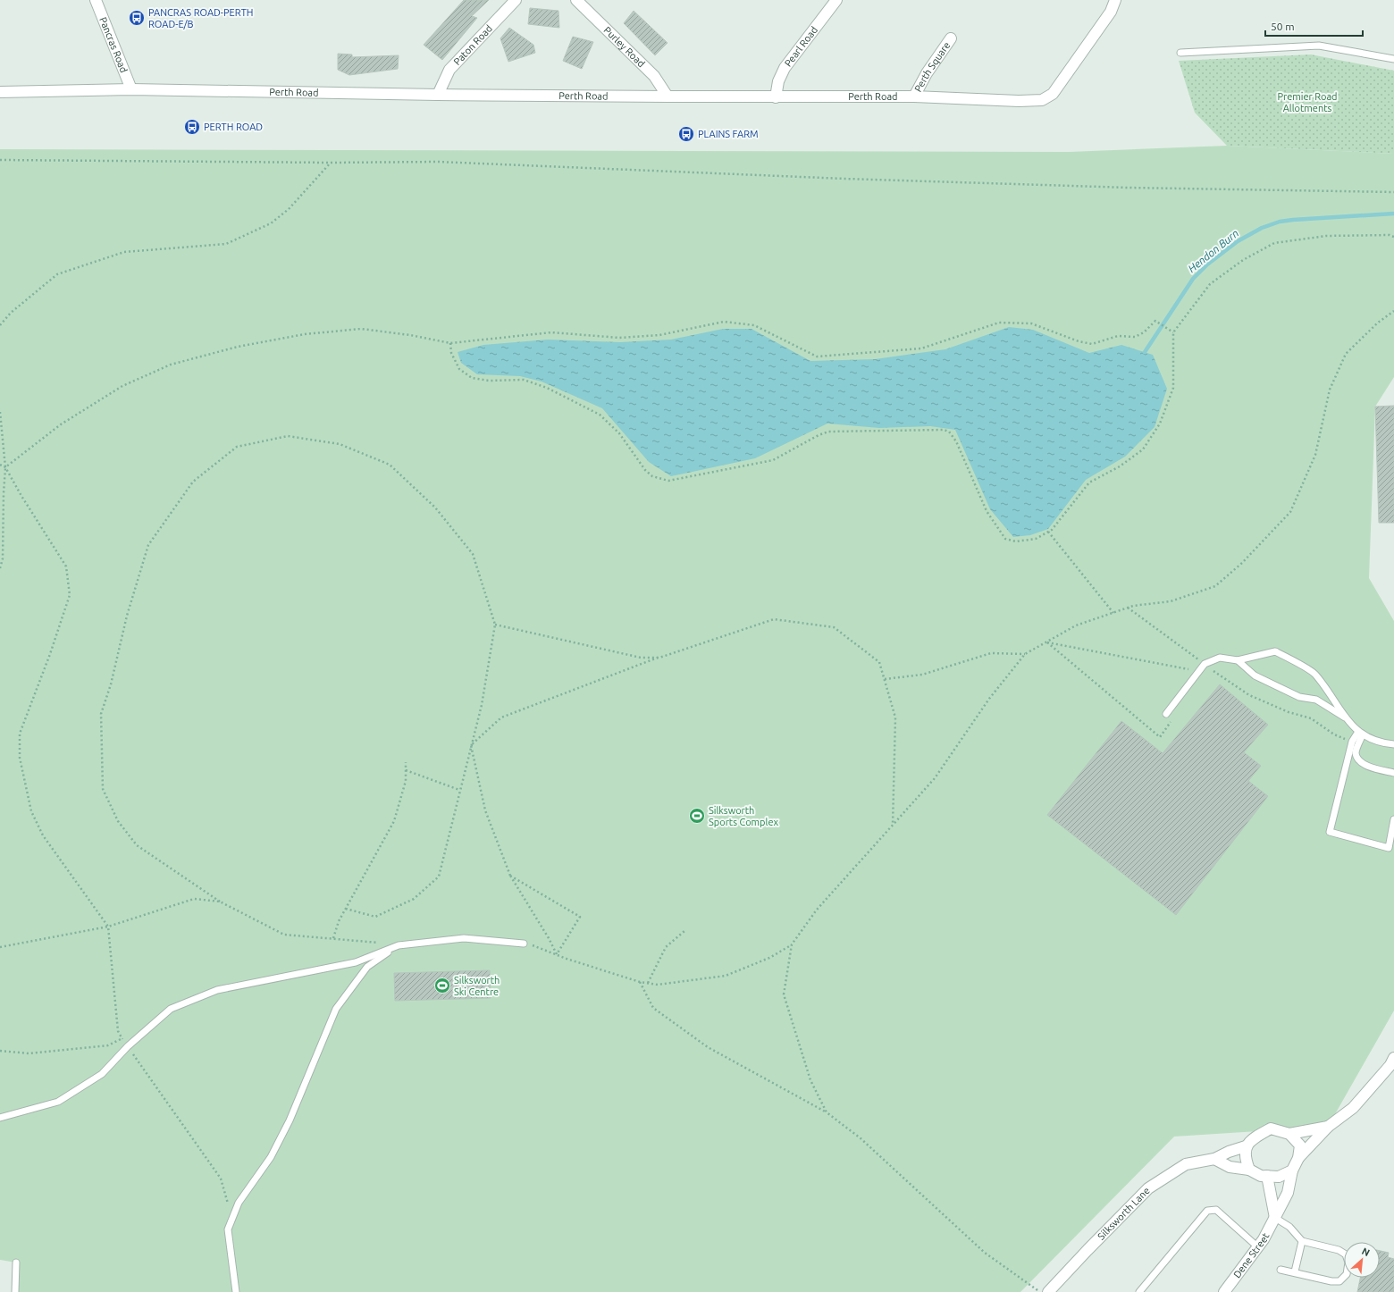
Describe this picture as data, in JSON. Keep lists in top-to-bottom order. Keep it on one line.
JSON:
{"streets":{"street":["Pancras Road","Paton Road","Purley Road","Pearl Road","Perth Square","Perth Road","Silksworth Lane","Dene Street"]},"crossings":[["Pancras Road","Perth Road"],["Paton Road","Perth Road"],["Purley Road","Perth Road"],["Pearl Road","Perth Road"],["Perth Square","Perth Road"],["Silksworth Lane","Dene Street"]],"water":["Hendon Burn"],"parks":["Premier Road Allotments"],"places":{"bus stop":["PANCRAS ROAD-PERTH ROAD-E/B","PERTH ROAD","PLAINS FARM"],"sports":["Silksworth Sports Complex","Silksworth Ski Centre"]},"scale_bar":"50 m","north":"top right"}
